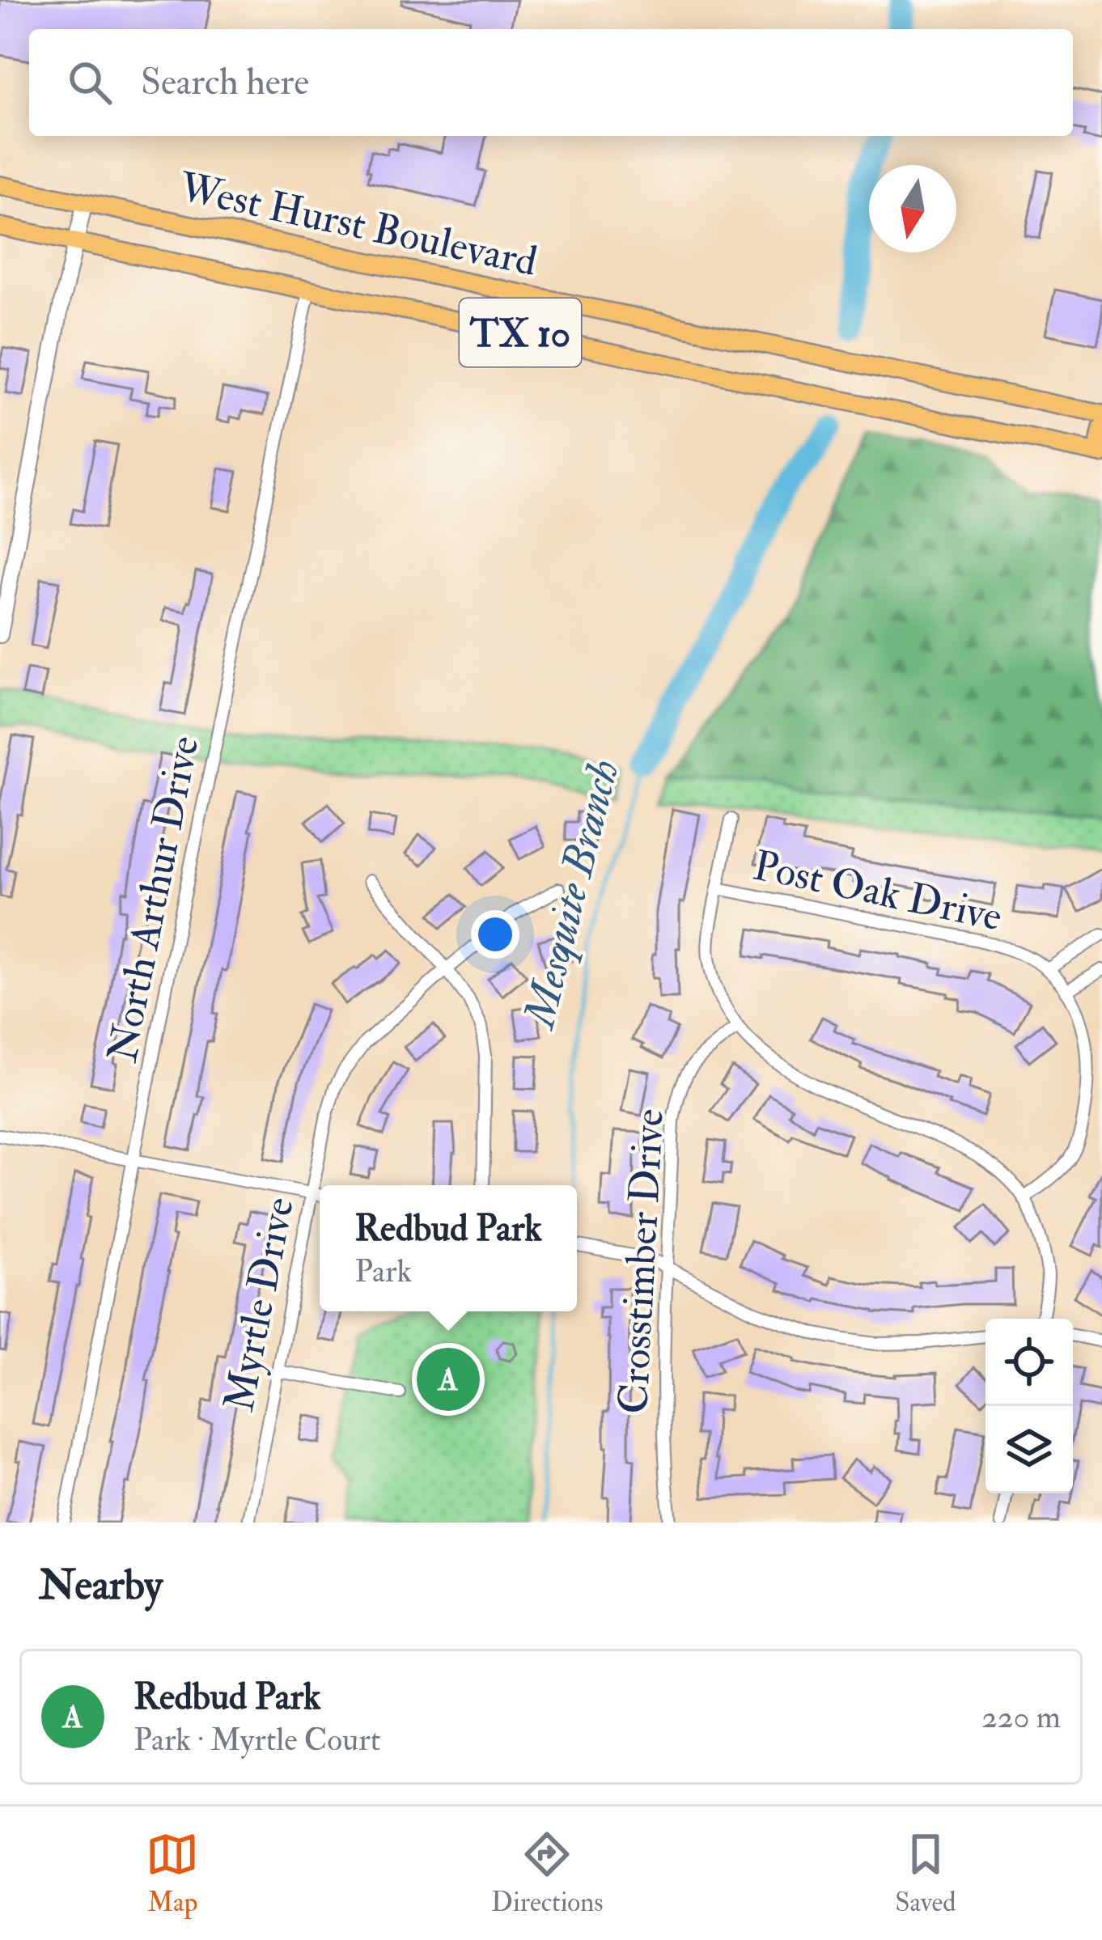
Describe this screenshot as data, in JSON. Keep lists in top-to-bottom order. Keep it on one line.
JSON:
{"streets":{"main road":["West Hurst Boulevard","TX 10"],"street":["Post Oak Drive","North Arthur Drive","Crosstimber Drive","Myrtle Drive"]},"crossings":[["West Hurst Boulevard","North Arthur Drive"]],"water":["Mesquite Branch"],"north":"bottom","page":{"search":"Search here","popup":["Redbud Park","Park"],"pins":"A","heading":"Nearby","list":[{"mark":"A","name":"Redbud Park","note":"Park · Myrtle Court","value":"220 m"}],"nav":["Map","Directions","Saved"]}}
